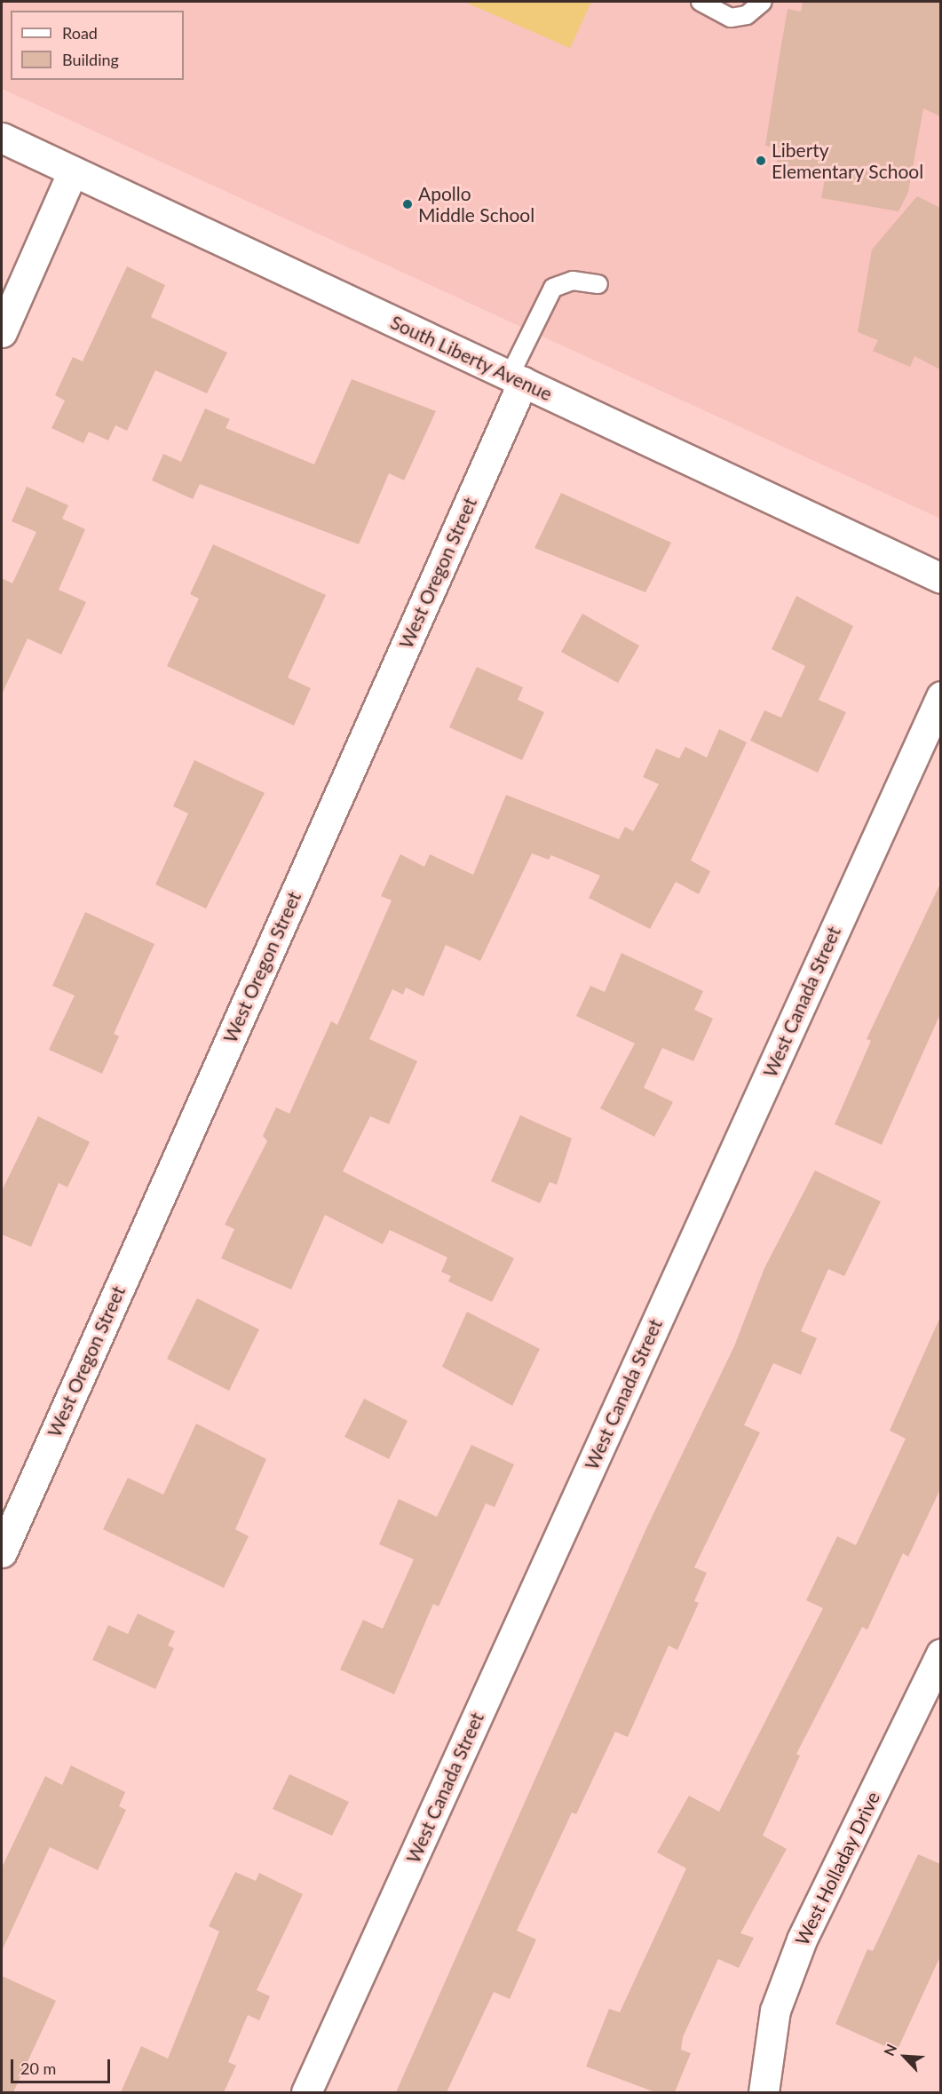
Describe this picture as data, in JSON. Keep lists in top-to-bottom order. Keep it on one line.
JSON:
{"streets":{"street":["South Liberty Avenue","West Oregon Street","West Canada Street","West Holladay Drive"]},"crossings":[["South Liberty Avenue","West Oregon Street"]],"places":["Liberty Elementary School","Apollo Middle School"],"legend":["Road","Building"],"scale_bar":"20 m","north":"top left"}
